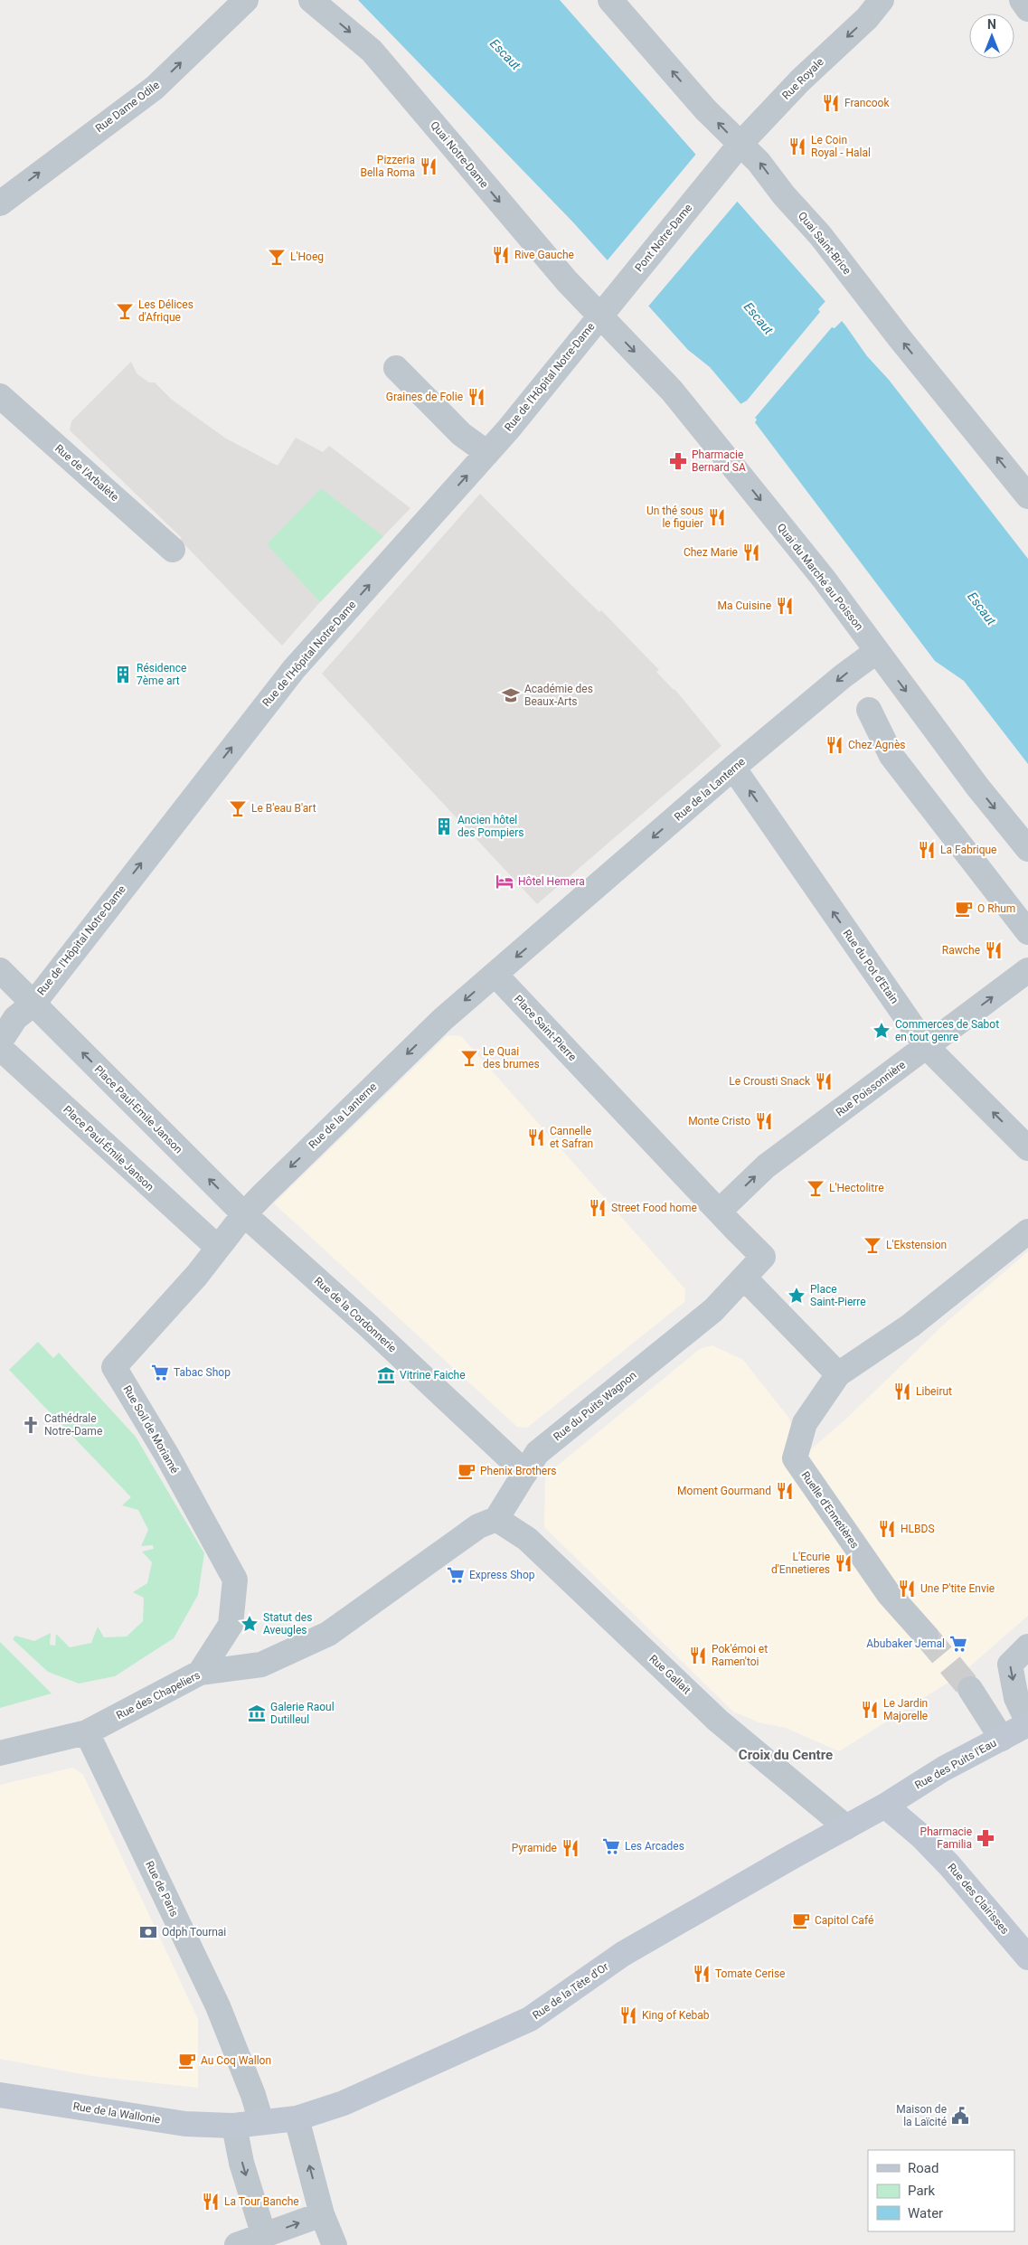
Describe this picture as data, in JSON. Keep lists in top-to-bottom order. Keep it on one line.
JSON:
{"streets":{"street":["Rue Royale","Rue Dame Odile","Quai Notre-Dame","Pont Notre-Dame","Quai Saint-Brice","Rue de l'Hôpital Notre-Dame","Rue de l'Arbalète","Quai du Marché au Poisson","Rue de la Lanterne","Rue du Pot d'Etain","Place Saint-Pierre","Rue Poissonnière","Place Paul-Emile Janson","Place Paul-Émile Janson","Rue de la Cordonnerie","Rue du Puits Wagnon","Rue Soil de Moriamé","Ruelle d'Ennetières","Rue Gallait","Rue des Chapeliers","Rue des Puits l'Eau","Rue de Paris","Rue des Clairisses","Rue de la Tête d'Or","Rue de la Wallonie"]},"crossings":[["Rue Royale","Pont Notre-Dame"],["Rue Royale","Quai Saint-Brice"],["Quai Notre-Dame","Pont Notre-Dame"],["Quai Notre-Dame","Rue de l'Hôpital Notre-Dame"],["Quai Notre-Dame","Quai du Marché au Poisson"],["Pont Notre-Dame","Quai Saint-Brice"],["Pont Notre-Dame","Rue de l'Hôpital Notre-Dame"],["Pont Notre-Dame","Quai du Marché au Poisson"],["Rue de l'Hôpital Notre-Dame","Quai du Marché au Poisson"],["Rue de l'Hôpital Notre-Dame","Place Paul-Emile Janson"],["Quai du Marché au Poisson","Rue de la Lanterne"],["Rue de la Lanterne","Rue du Pot d'Etain"],["Rue de la Lanterne","Place Saint-Pierre"],["Rue de la Lanterne","Place Paul-Emile Janson"],["Rue de la Lanterne","Rue de la Cordonnerie"],["Rue de la Lanterne","Rue Soil de Moriamé"],["Rue du Pot d'Etain","Rue Poissonnière"],["Place Saint-Pierre","Rue Poissonnière"],["Place Saint-Pierre","Rue du Puits Wagnon"],["Place Paul-Emile Janson","Rue de la Cordonnerie"],["Place Paul-Emile Janson","Rue Soil de Moriamé"],["Place Paul-Émile Janson","Rue Soil de Moriamé"],["Rue de la Cordonnerie","Rue du Puits Wagnon"],["Rue de la Cordonnerie","Rue Soil de Moriamé"],["Rue du Puits Wagnon","Rue Gallait"],["Rue du Puits Wagnon","Rue des Chapeliers"],["Rue Soil de Moriamé","Rue des Chapeliers"],["Rue Gallait","Rue des Chapeliers"],["Rue Gallait","Rue de la Tête d'Or"],["Rue des Chapeliers","Rue de Paris"],["Rue des Puits l'Eau","Rue des Clairisses"],["Rue des Puits l'Eau","Rue de la Tête d'Or"],["Rue de Paris","Rue de la Tête d'Or"],["Rue des Clairisses","Rue de la Tête d'Or"],["Rue de la Tête d'Or","Rue de la Wallonie"]],"one_way":["Rue Royale","Rue Dame Odile","Quai Notre-Dame","Quai Saint-Brice","Rue de l'Hôpital Notre-Dame","Rue de la Lanterne","Place Paul-Emile Janson"],"districts":["Croix du Centre"],"water":["Escaut"],"places":{"restaurant":["Francook","Le Coin Royal - Halal","Pizzeria Bella Roma","Rive Gauche","Graines de Folie","Un thé sous le figuier","Chez Marie","Ma Cuisine","Chez Agnès","La Fabrique","Rawche","Le Crousti Snack","Monte Cristo","Cannelle et Safran","Street Food home","Libeirut","Moment Gourmand","HLBDS","L'Ecurie d'Ennetieres","Une P'tite Envie","Pok'émoi et Ramen'toi","Le Jardin Majorelle","Pyramide","Tomate Cerise","King of Kebab","La Tour Banche"],"bar":["L'Hoeg","Les Délices d'Afrique","Le B'eau B'art","Le Quai des brumes","L'Hectolitre","L'Ekstension"],"pharmacy":["Pharmacie Bernard SA","Pharmacie Familia"],"building":["Résidence 7ème art","Ancien hôtel des Pompiers"],"school or university":["Académie des Beaux-Arts"],"hotel":["Hôtel Hemera"],"cafe":["O Rhum","Phenix Brothers","Capitol Café","Au Coq Wallon"],"place":["Commerces de Sabot en tout genre","Place Saint-Pierre","Statut des Aveugles"],"supermarket":["Tabac Shop","Express Shop","Abubaker Jemal","Les Arcades"],"museum":["Vitrine Faiche","Galerie Raoul Dutilleul"],"church":["Cathédrale Notre-Dame"],"bank":["Odph Tournai"],"public building":["Maison de la Laïcité"]},"legend":["Road","Park","Water"],"north":"top"}
